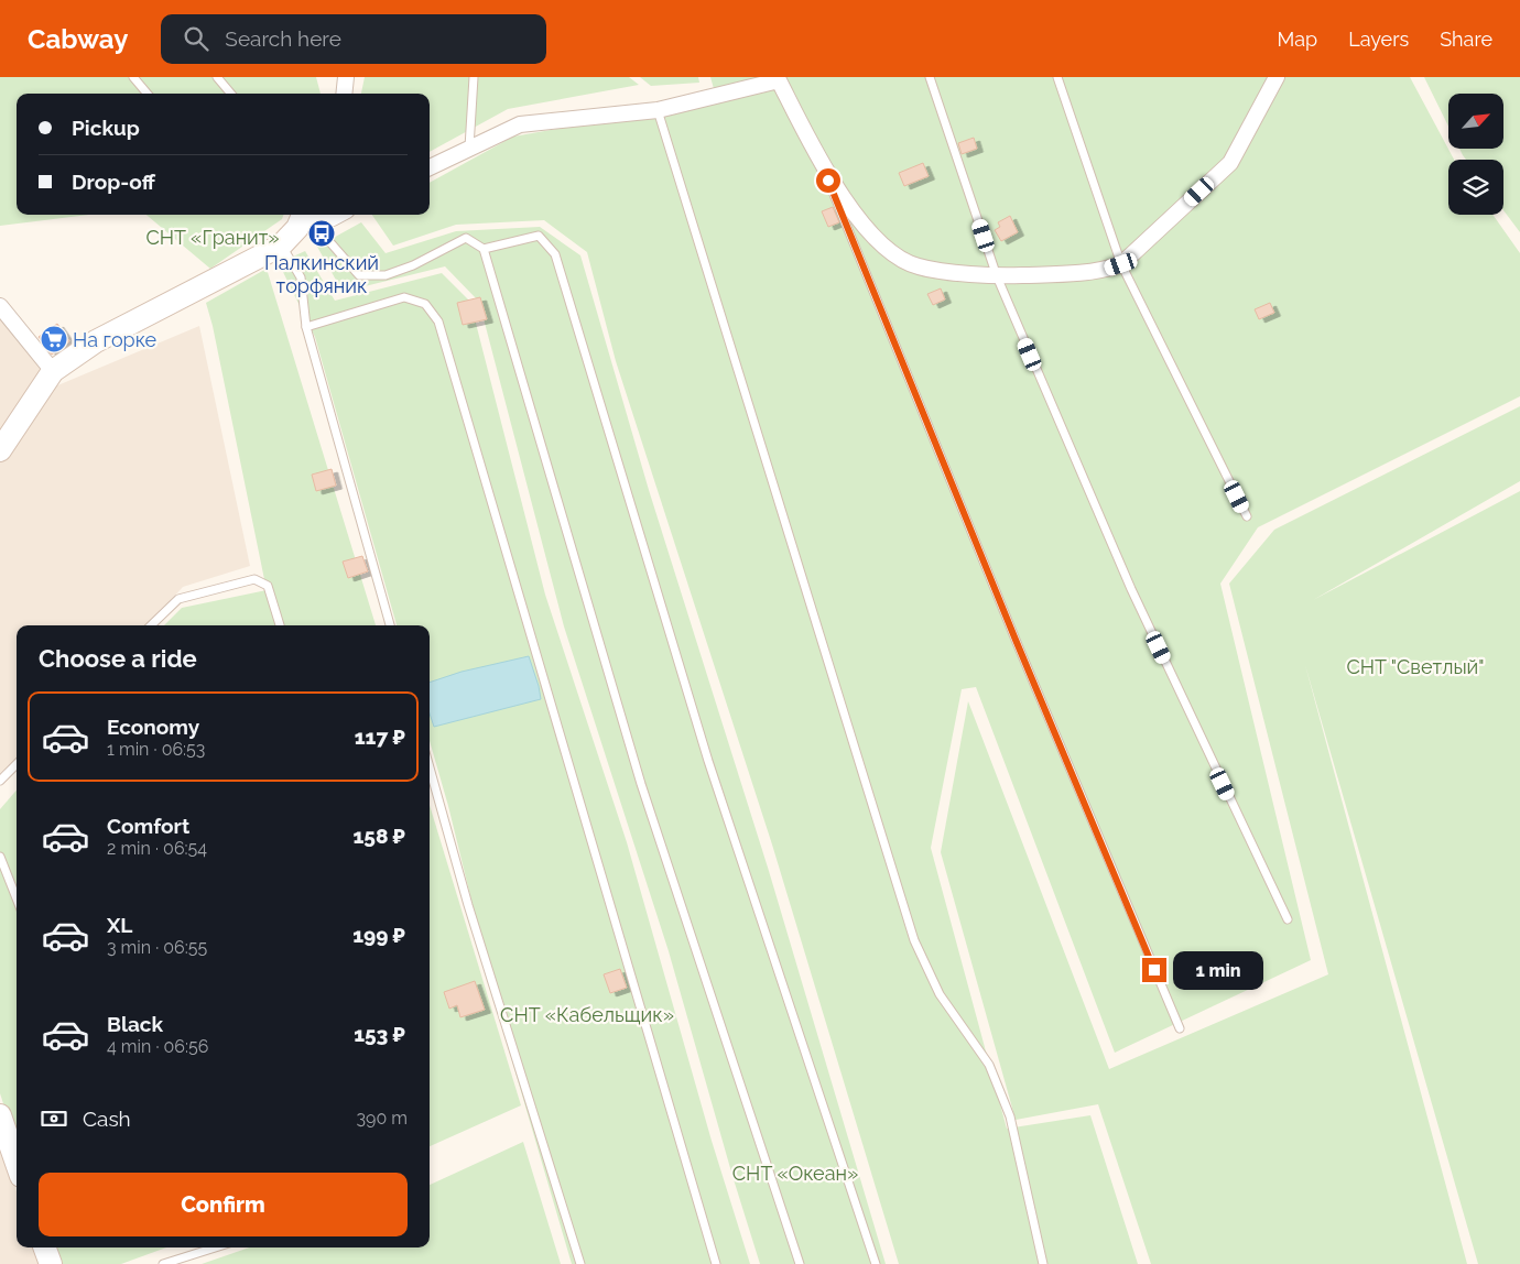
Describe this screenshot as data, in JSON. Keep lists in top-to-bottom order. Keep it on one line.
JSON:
{"parks":["СНТ «Гранит»","СНТ \"Светлый\"","СНТ «Кабельщик»","СНТ «Океан»"],"places":{"bus stop":["Палкинский торфяник"],"supermarket":["На горке"]},"north":"top right","page":{"header":"Cabway","search":"Search here","nav":["Map","Layers","Share"],"banner":["Pickup","Drop-off"],"heading":"Choose a ride","list":[{"name":"Economy","note":"1 min · 06:53","value":"117 ₽"},{"name":"Comfort","note":"2 min · 06:54","value":"158 ₽"},{"name":"XL","note":"3 min · 06:55","value":"199 ₽"},{"name":"Black","note":"4 min · 06:56","value":"153 ₽"}],"bubble":"1 min","pay":["Cash","390 m"],"buttons":"Confirm"}}
